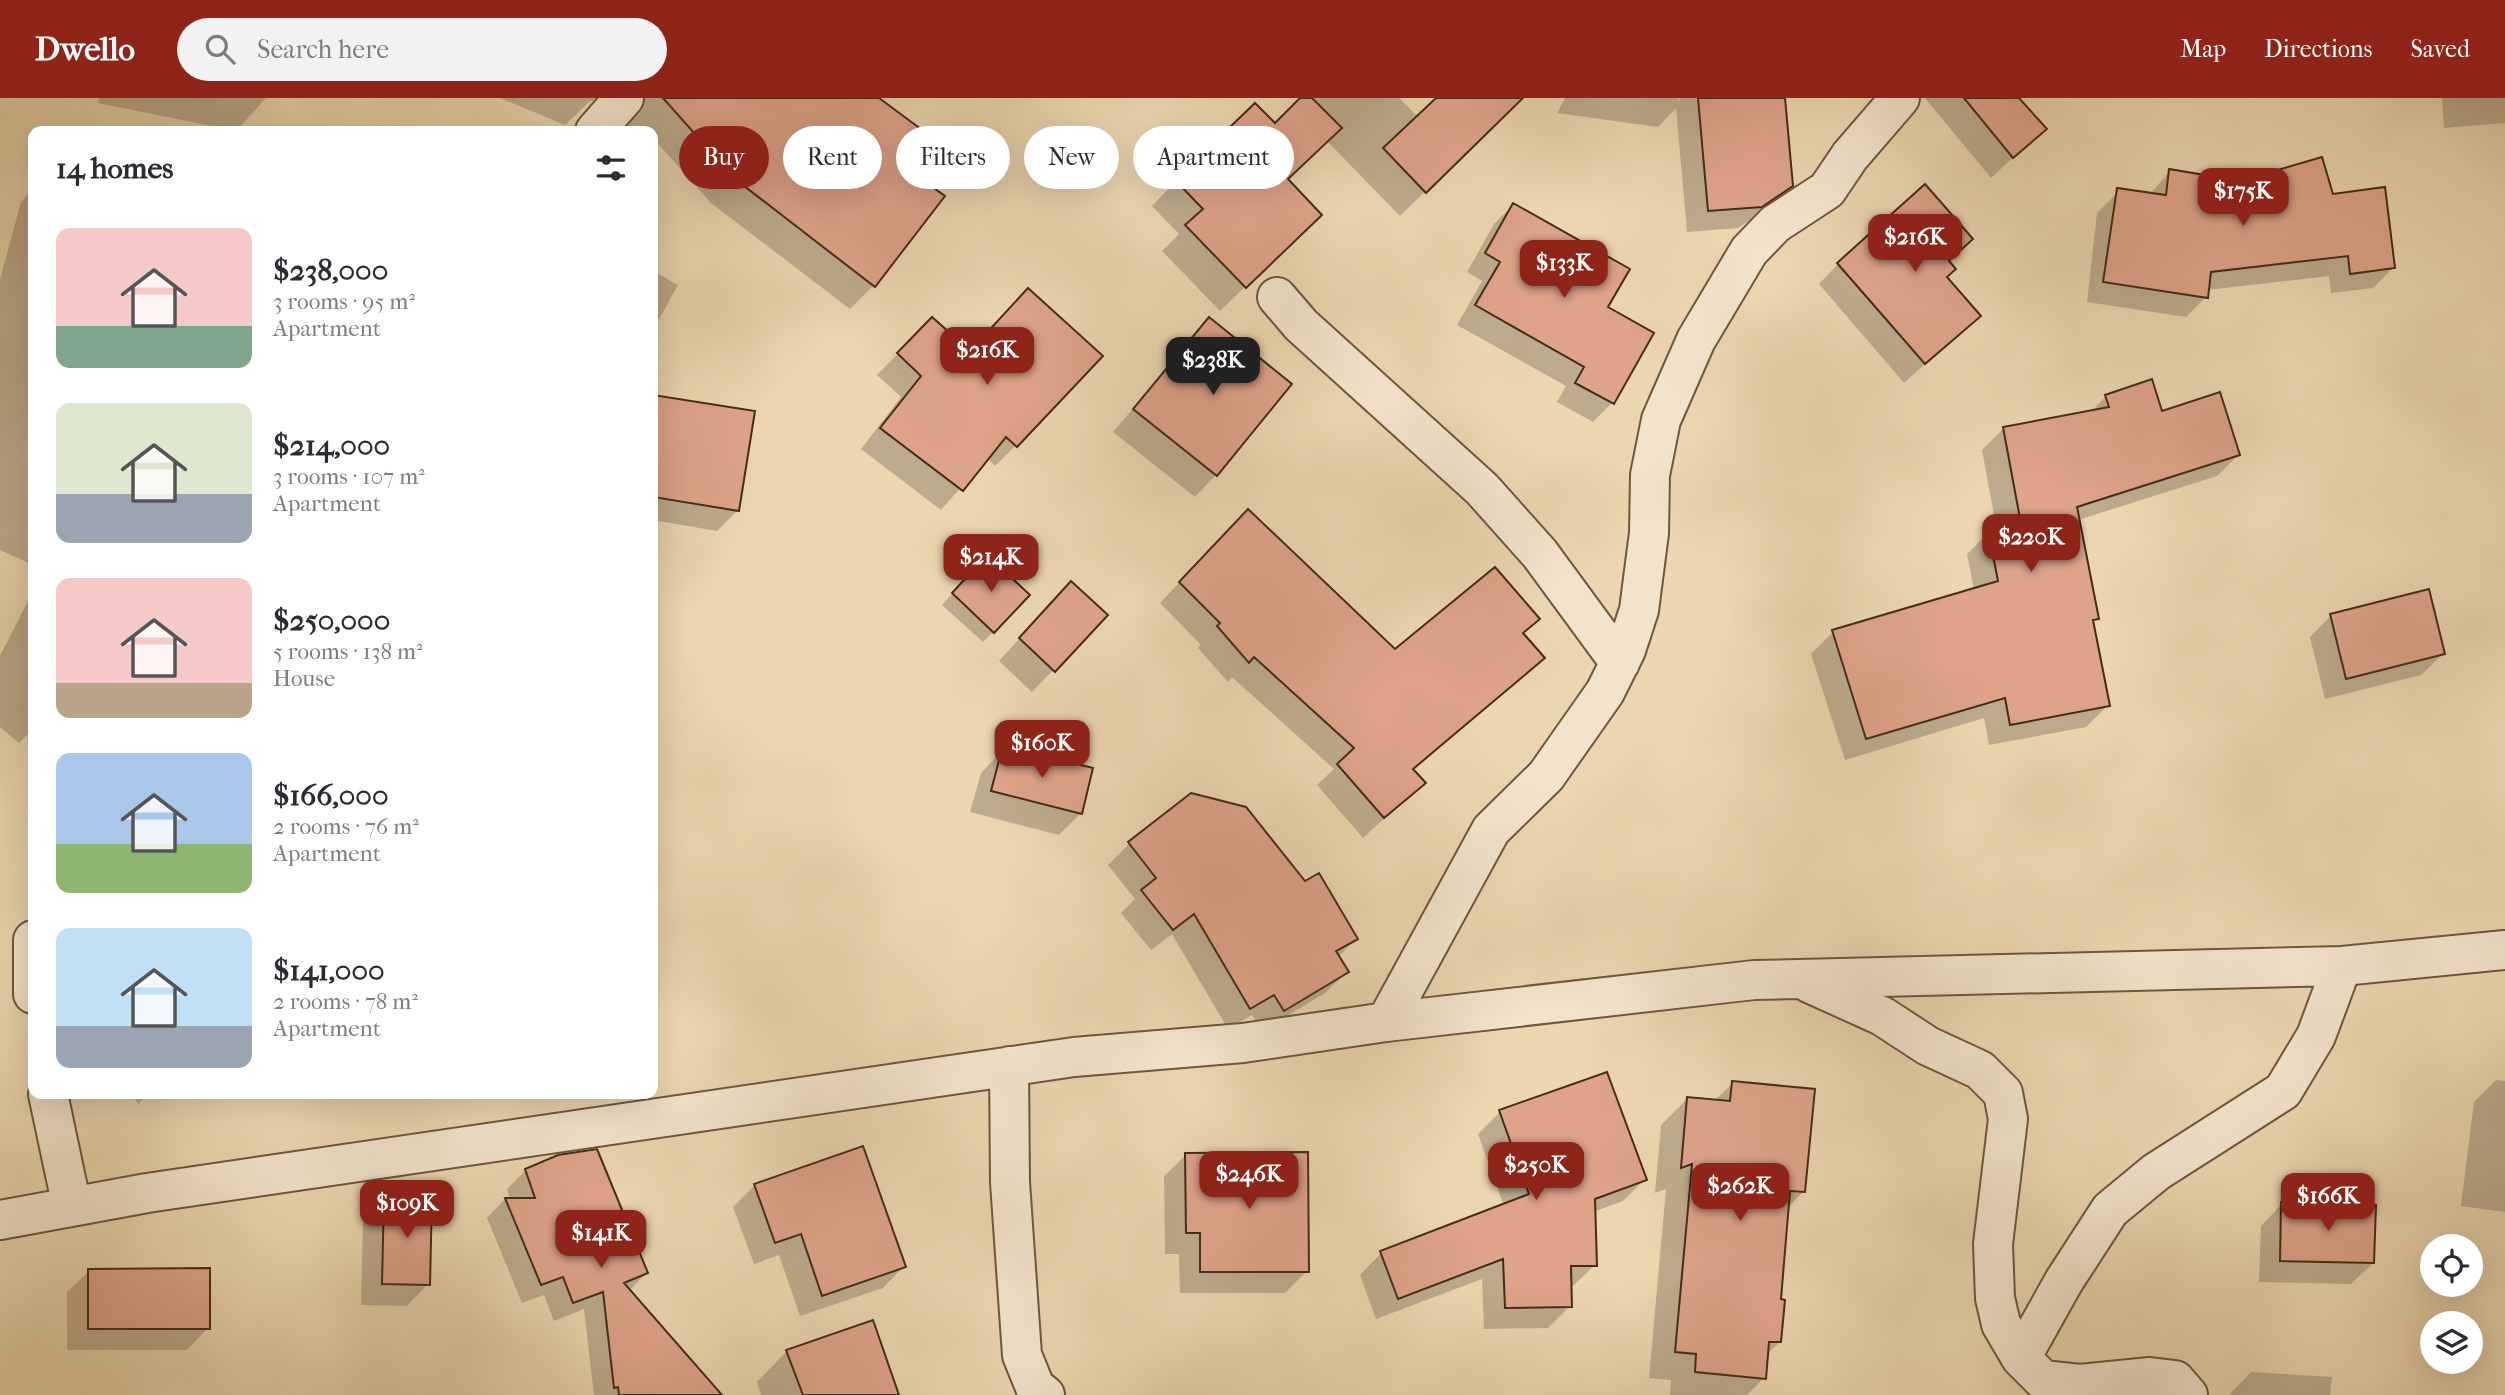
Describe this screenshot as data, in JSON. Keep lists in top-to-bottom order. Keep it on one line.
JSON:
{"page":{"header":"Dwello","search":"Search here","nav":["Map","Directions","Saved"],"chip":["Buy","Rent","Filters","New","Apartment"],"heading":"14 homes","price":["$175K","$216K","$133K","$216K","$238K","$220K","$214K","$160K","$250K","$246K","$262K","$166K","$109K","$141K"],"list":[{"name":"$238,000","note":"3 rooms · 95 m² · Apartment"},{"name":"$214,000","note":"3 rooms · 107 m² · Apartment"},{"name":"$250,000","note":"5 rooms · 138 m² · House"},{"name":"$166,000","note":"2 rooms · 76 m² · Apartment"},{"name":"$141,000","note":"2 rooms · 78 m² · Apartment"}]}}
